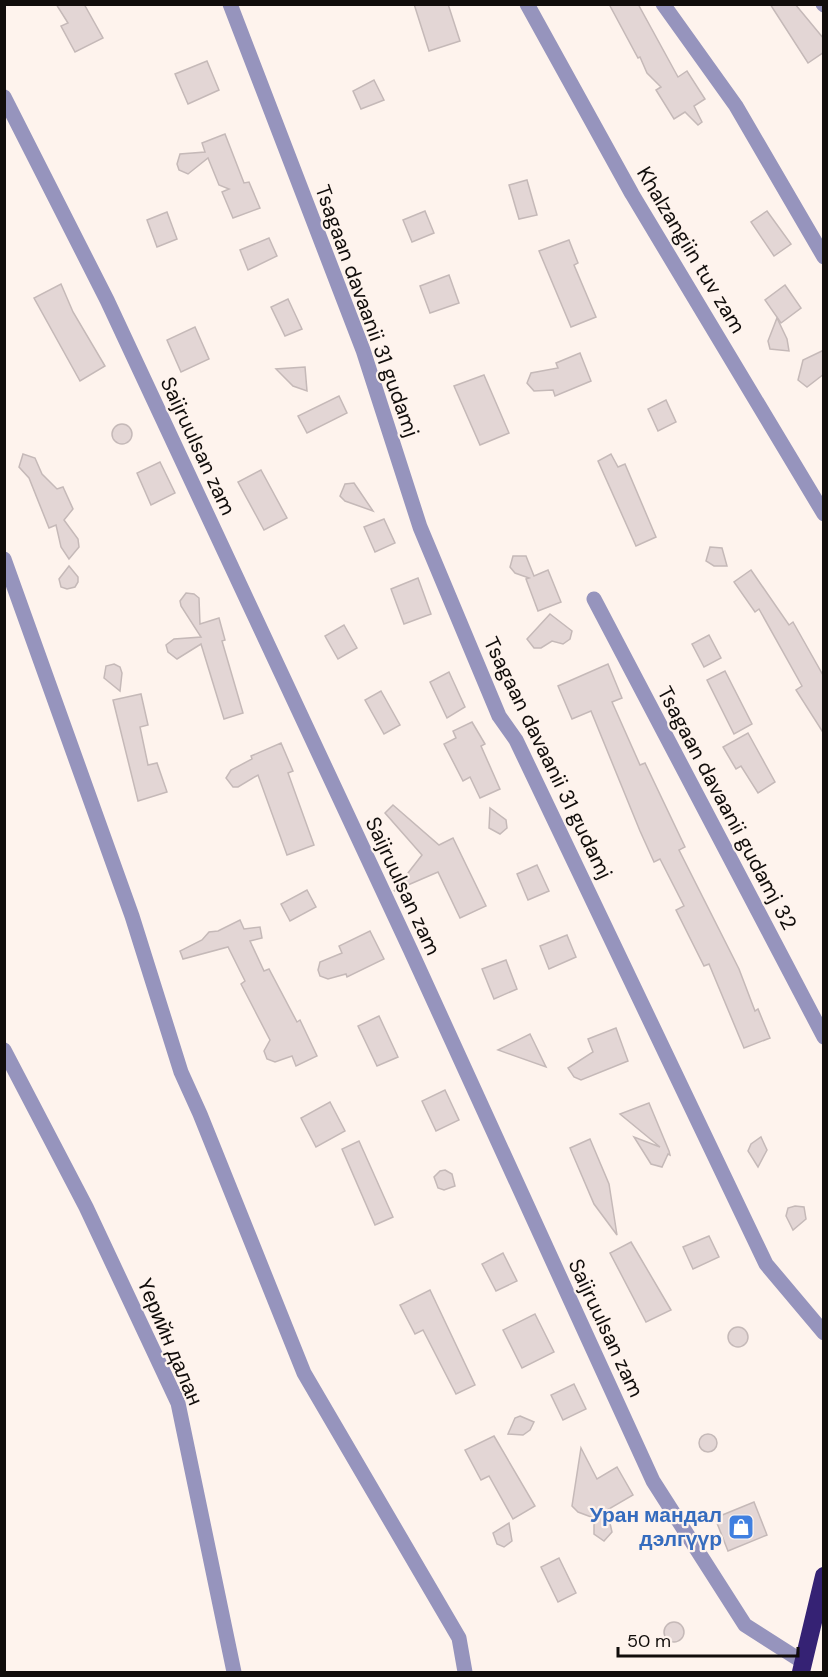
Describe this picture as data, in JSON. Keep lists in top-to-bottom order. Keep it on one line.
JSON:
{"streets":{"street":["Khalzangiin tuv zam","Tsagaan davaanii 31 gudamj","Saijruulsan zam","Tsagaan davaanii gudamj 32","Үерийн далан"]},"places":{"shop":["Уран мандал дэлгүүр"]},"scale_bar":"50 m"}
